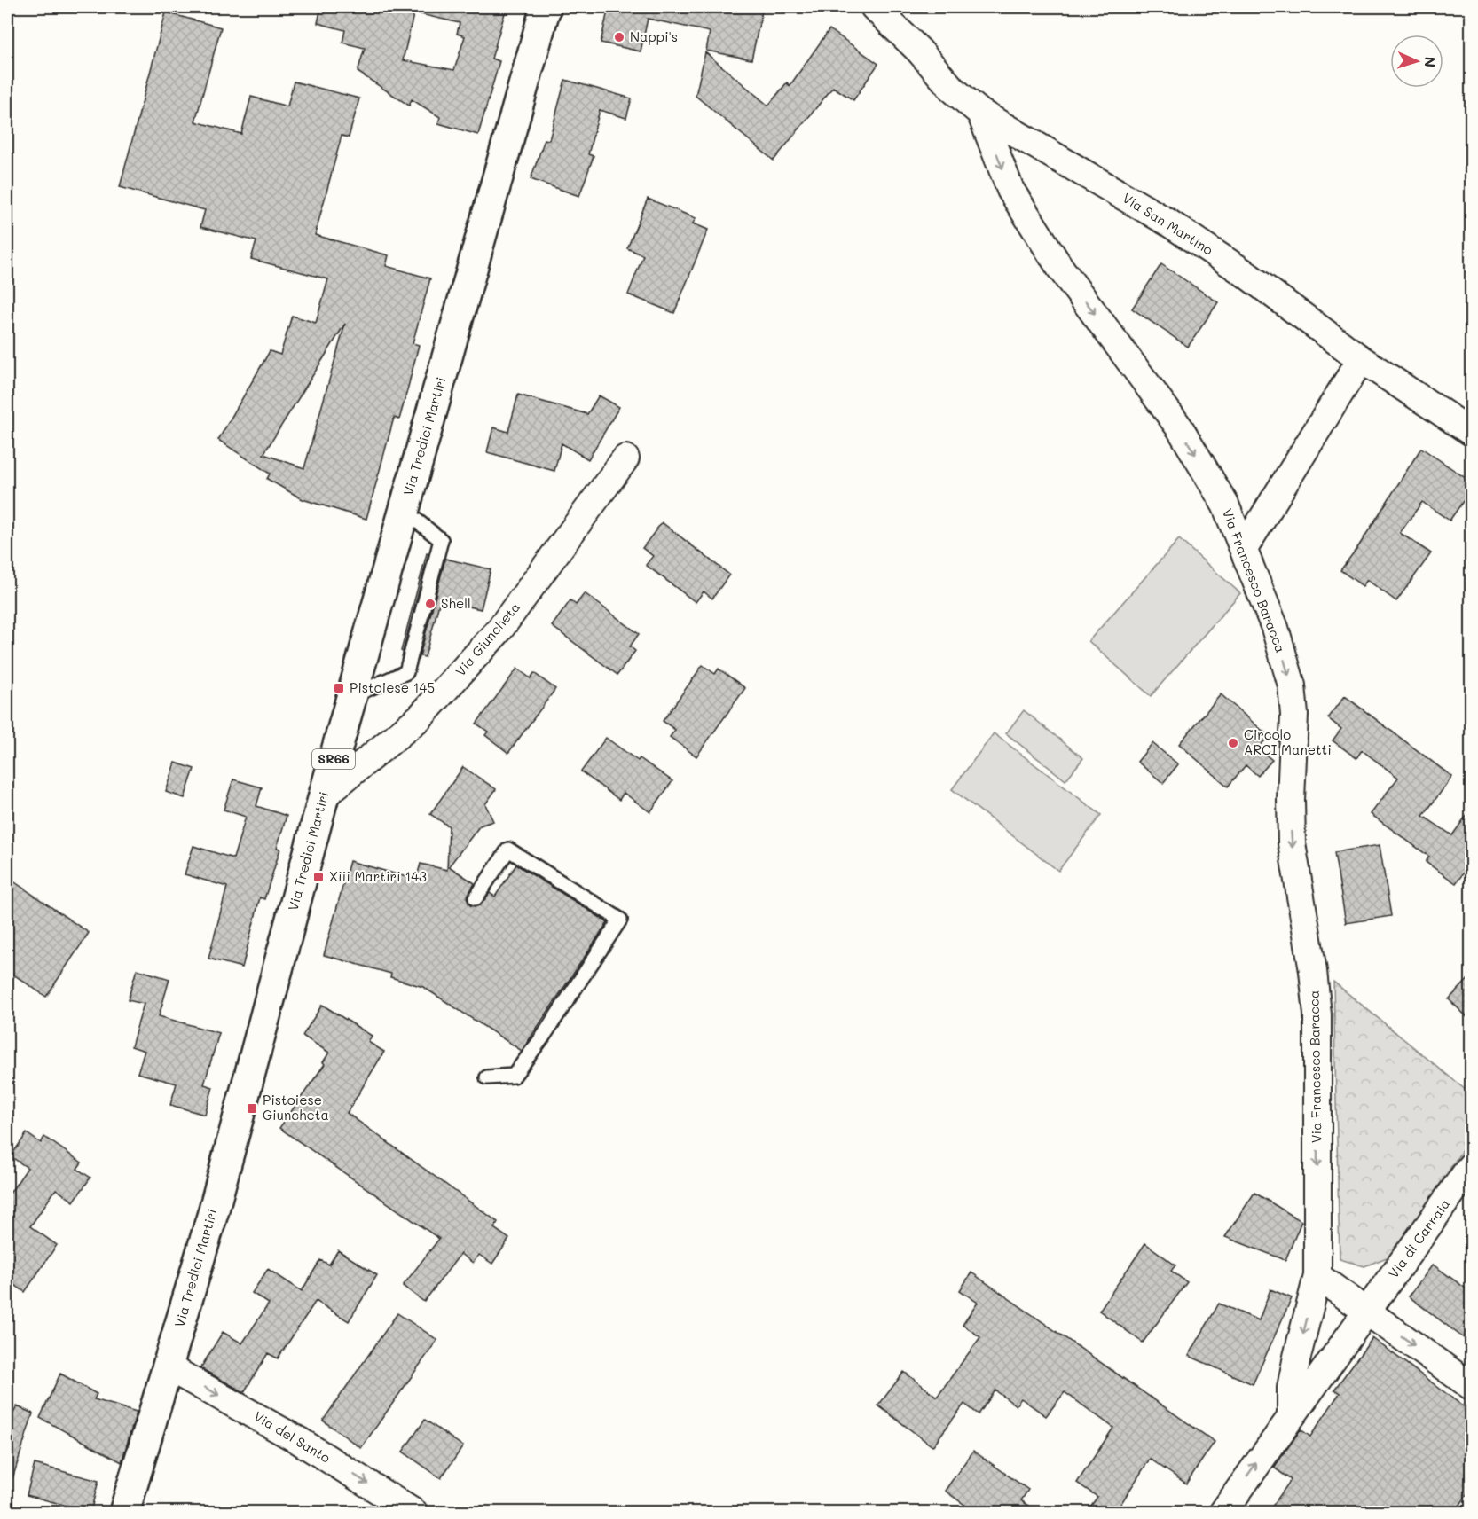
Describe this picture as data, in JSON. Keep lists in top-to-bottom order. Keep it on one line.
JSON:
{"streets":{"main road":["Via Tredici Martiri","SR66"],"street":["Via San Martino","Via Francesco Baracca","Via Giuncheta","Via di Carraia","Via del Santo"]},"crossings":[["Via San Martino","Via Francesco Baracca"],["Via Tredici Martiri","Via Giuncheta"],["Via Tredici Martiri","Via del Santo"]],"one_way":["Via Francesco Baracca","Via del Santo"],"places":{"other":["Nappi's","Shell","Circolo ARCI Manetti"],"transit":["Pistoiese 145","Xiii Martiri 143","Pistoiese Giuncheta"]},"north":"right"}
